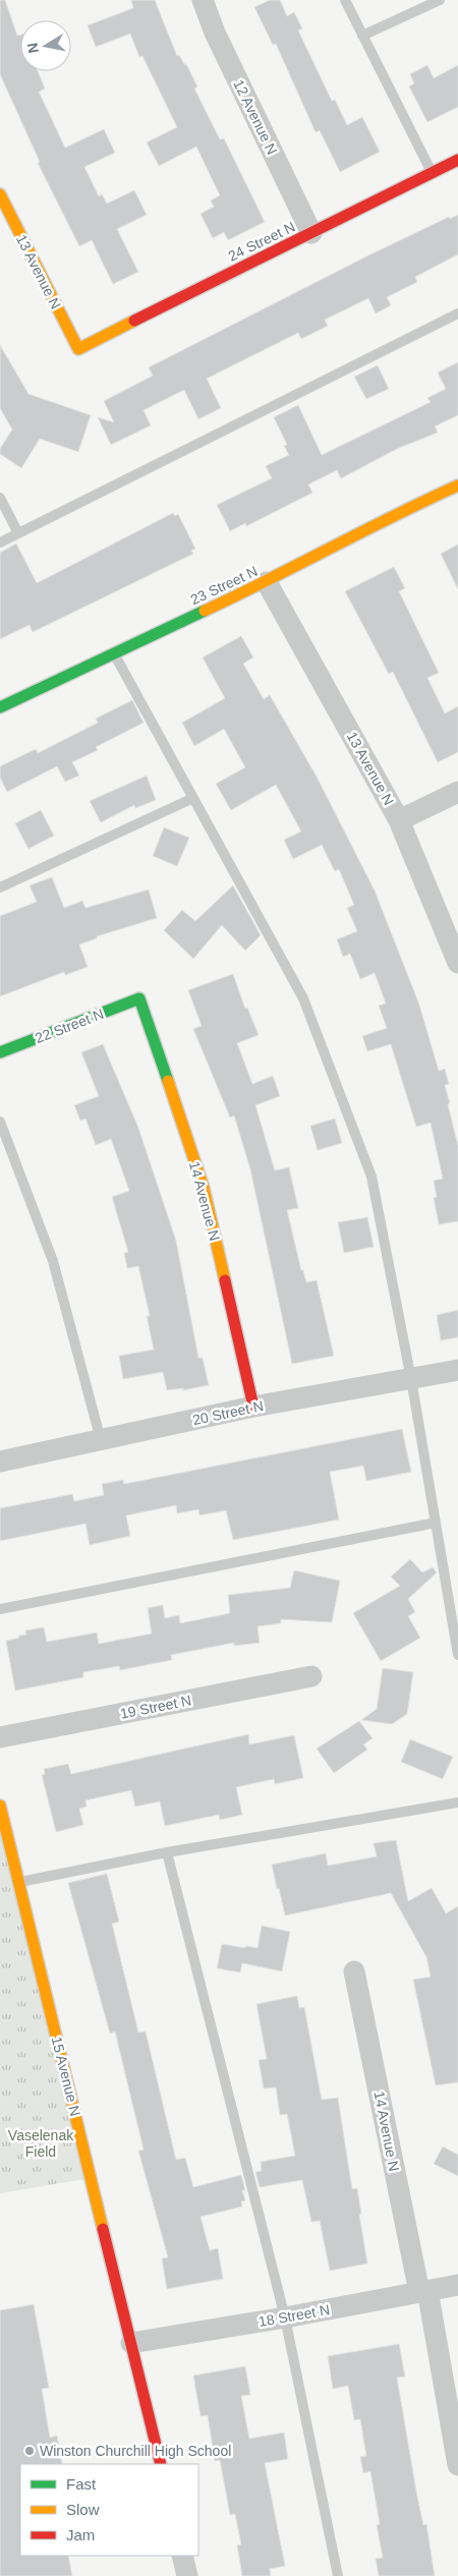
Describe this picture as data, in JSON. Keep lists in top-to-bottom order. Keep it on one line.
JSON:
{"streets":{"street":["12 Avenue N","24 Street N","13 Avenue N","23 Street N","22 Street N","14 Avenue N","20 Street N","19 Street N","15 Avenue N","18 Street N"]},"crossings":[["12 Avenue N","24 Street N"],["24 Street N","13 Avenue N"],["13 Avenue N","23 Street N"],["22 Street N","14 Avenue N"],["14 Avenue N","20 Street N"],["14 Avenue N","18 Street N"],["15 Avenue N","18 Street N"]],"parks":["Vaselenak Field"],"places":["Winston Churchill High School"],"legend":["Fast","Slow","Jam"],"north":"left"}
